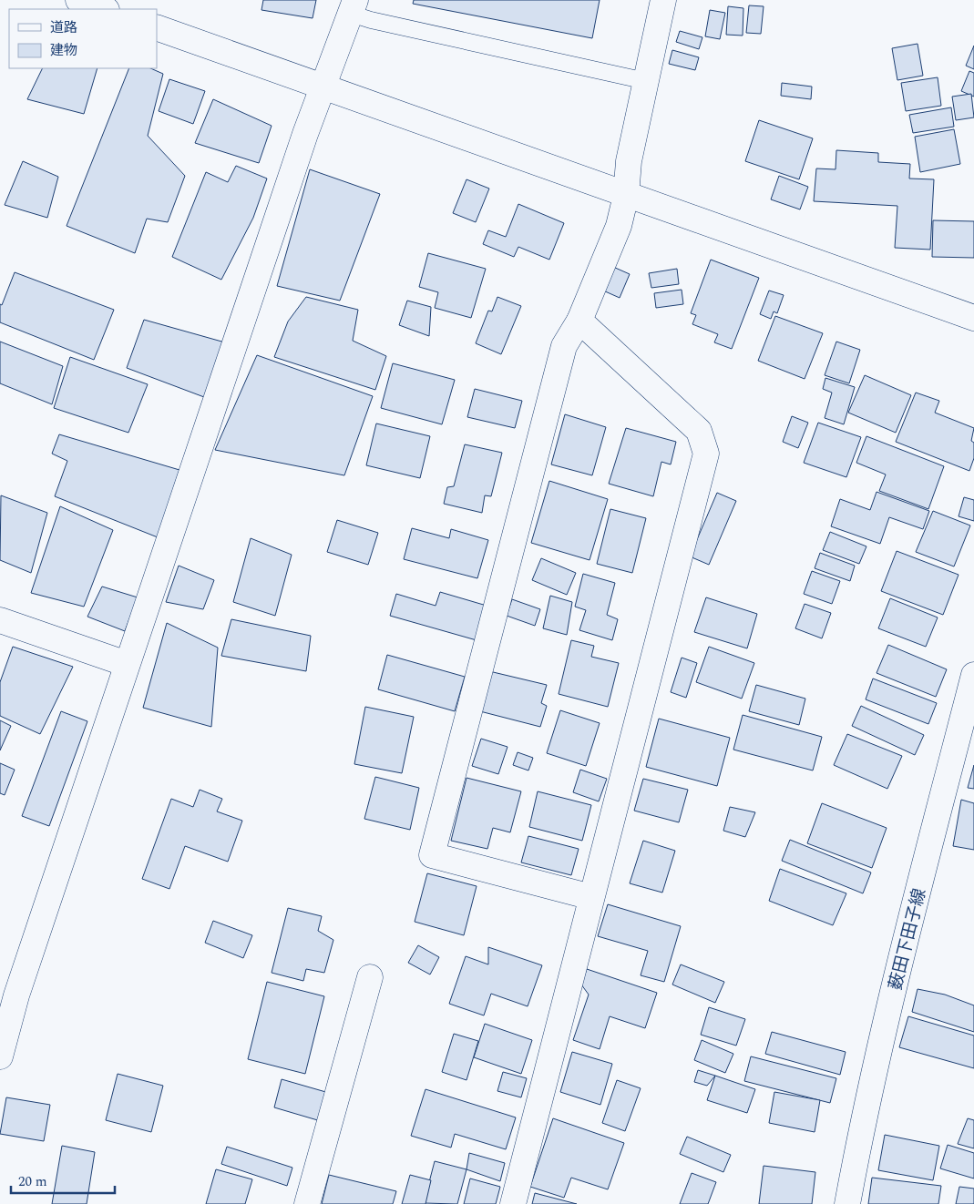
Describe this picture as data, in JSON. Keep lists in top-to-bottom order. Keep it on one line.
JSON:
{"streets":{"street":["薮田下田子線"]},"legend":["道路","建物"],"scale_bar":"20 m"}
